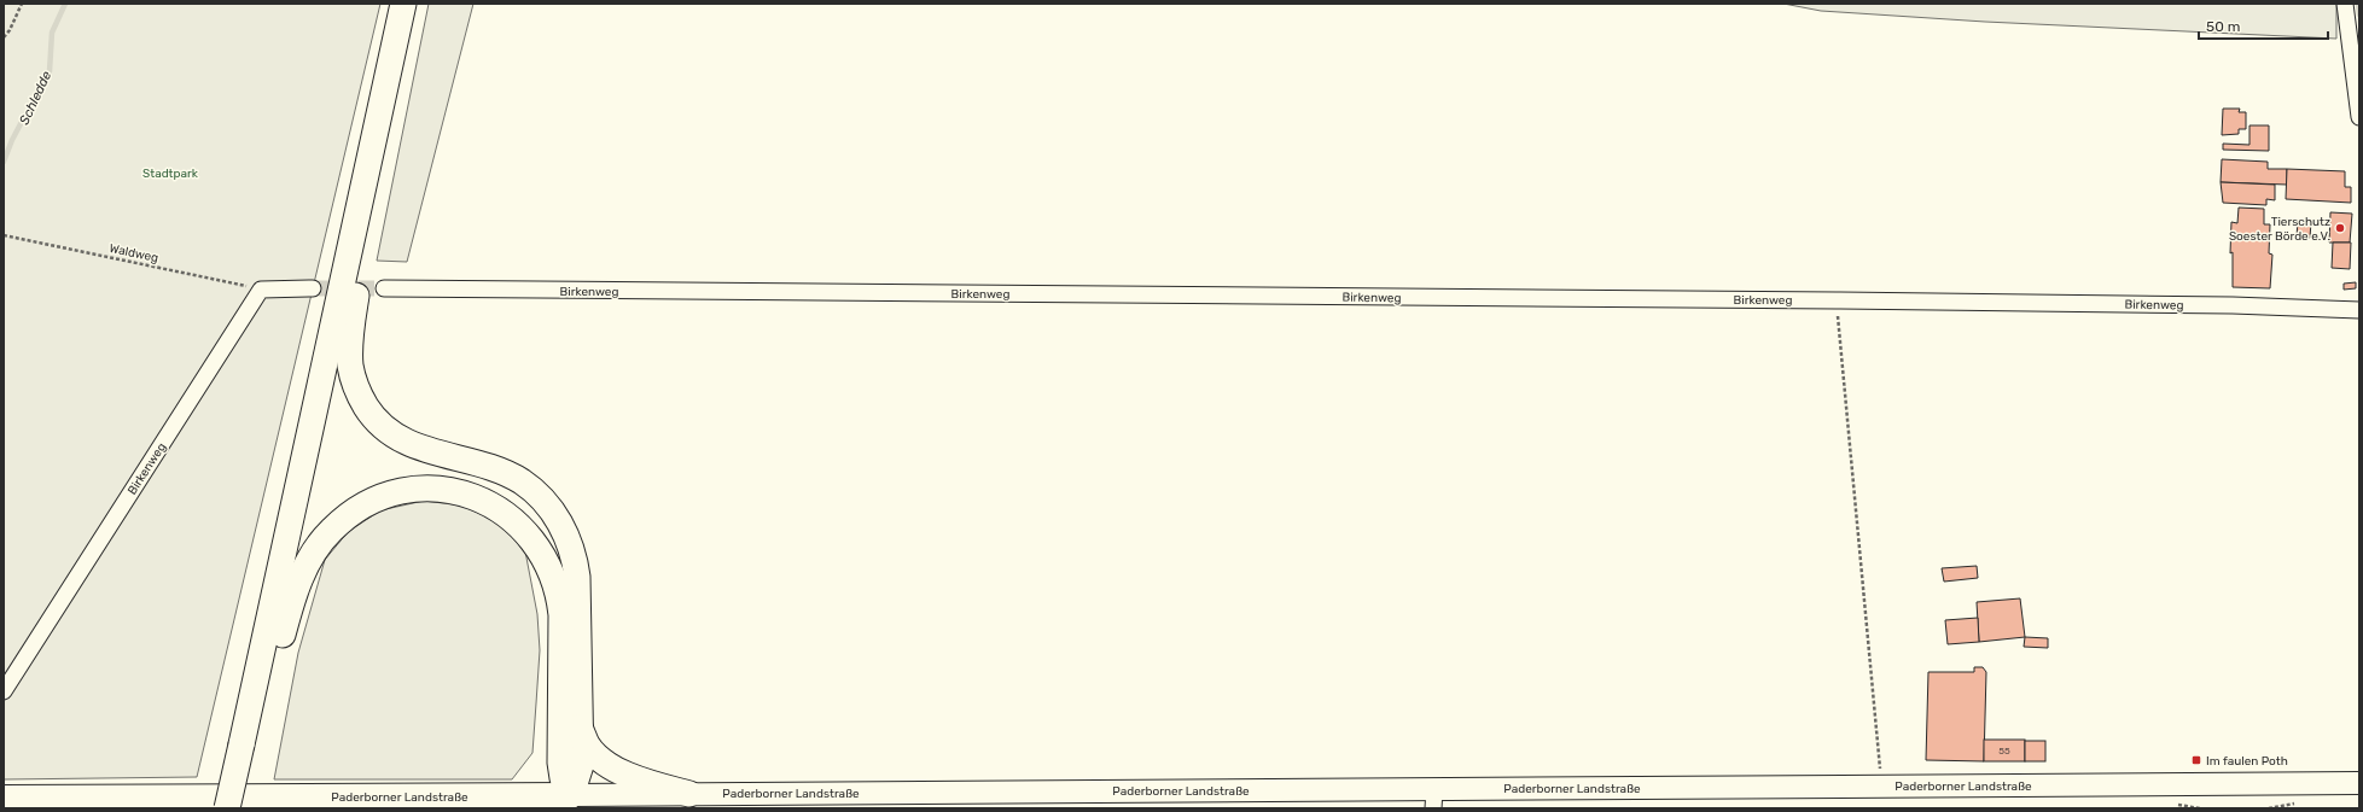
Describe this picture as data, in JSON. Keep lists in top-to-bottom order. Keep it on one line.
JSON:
{"streets":{"main road":["Paderborner Landstraße"],"street":["Birkenweg"],"path":["Waldweg"]},"crossings":[["Waldweg","Birkenweg"]],"water":["Schledde"],"parks":["Stadtpark"],"places":{"other":["Tierschutz Soester Börde e.V."],"transit":["Im faulen Poth"]},"house_numbers":["55"],"scale_bar":"50 m"}
